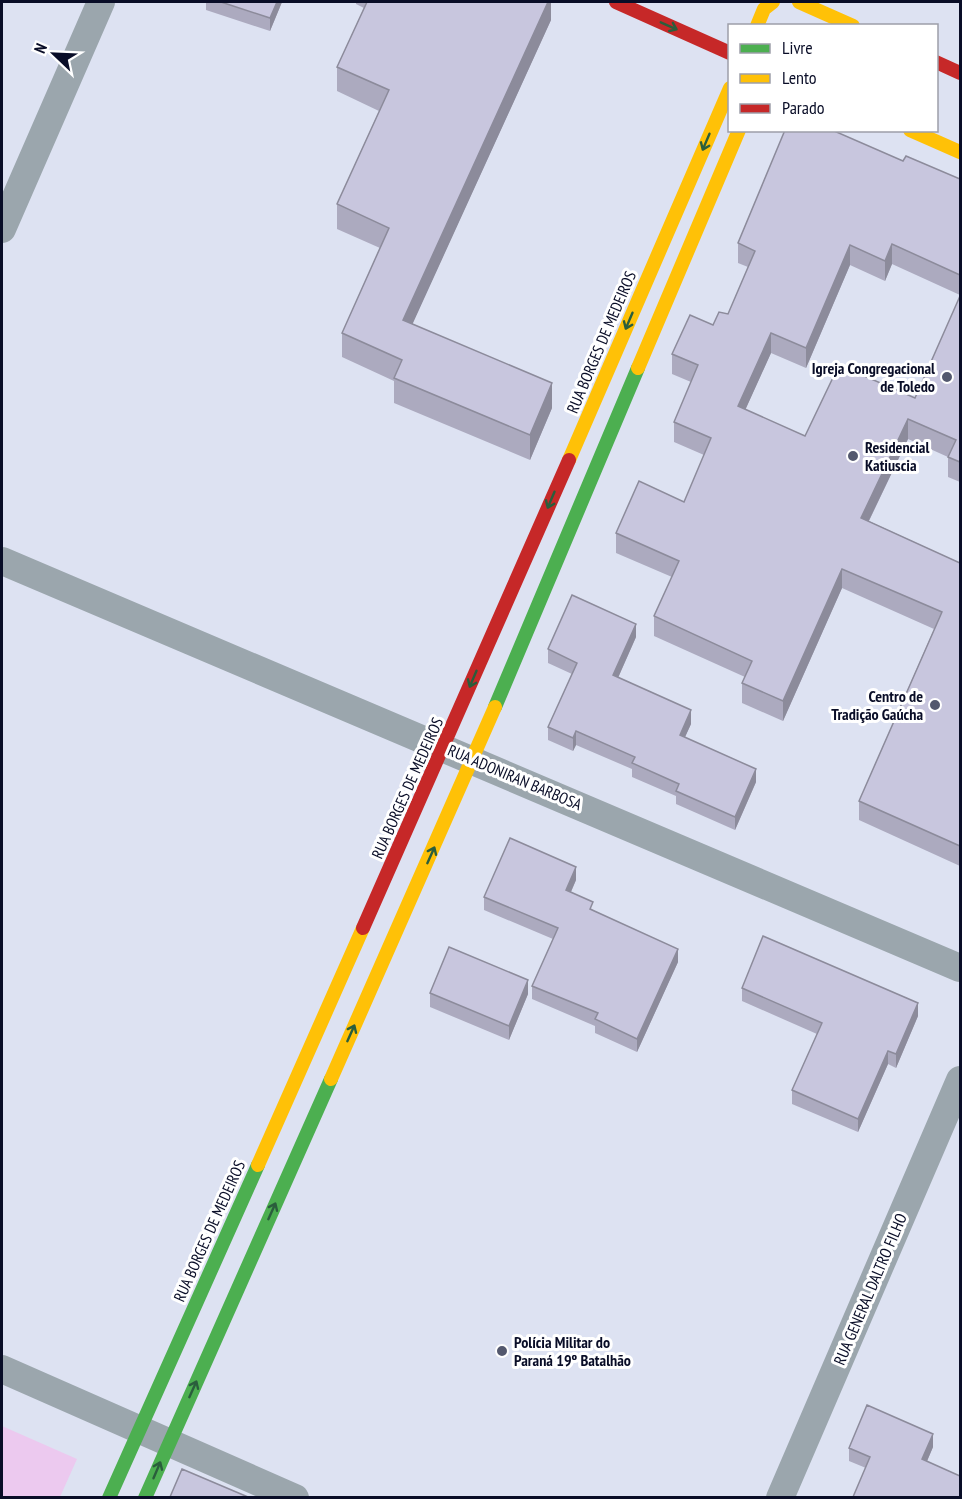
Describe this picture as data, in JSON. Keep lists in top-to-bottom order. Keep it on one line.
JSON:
{"streets":{"street":["RUA BORGES DE MEDEIROS","RUA ADONIRAN BARBOSA","RUA GENERAL DALTRO FILHO"]},"crossings":[["RUA BORGES DE MEDEIROS","RUA ADONIRAN BARBOSA"]],"places":["Igreja Congregacional de Toledo","Residencial Katiuscia","Centro de Tradição Gaúcha","Polícia Militar do Paraná 19º Batalhão"],"legend":["Livre","Lento","Parado"],"north":"top left"}
